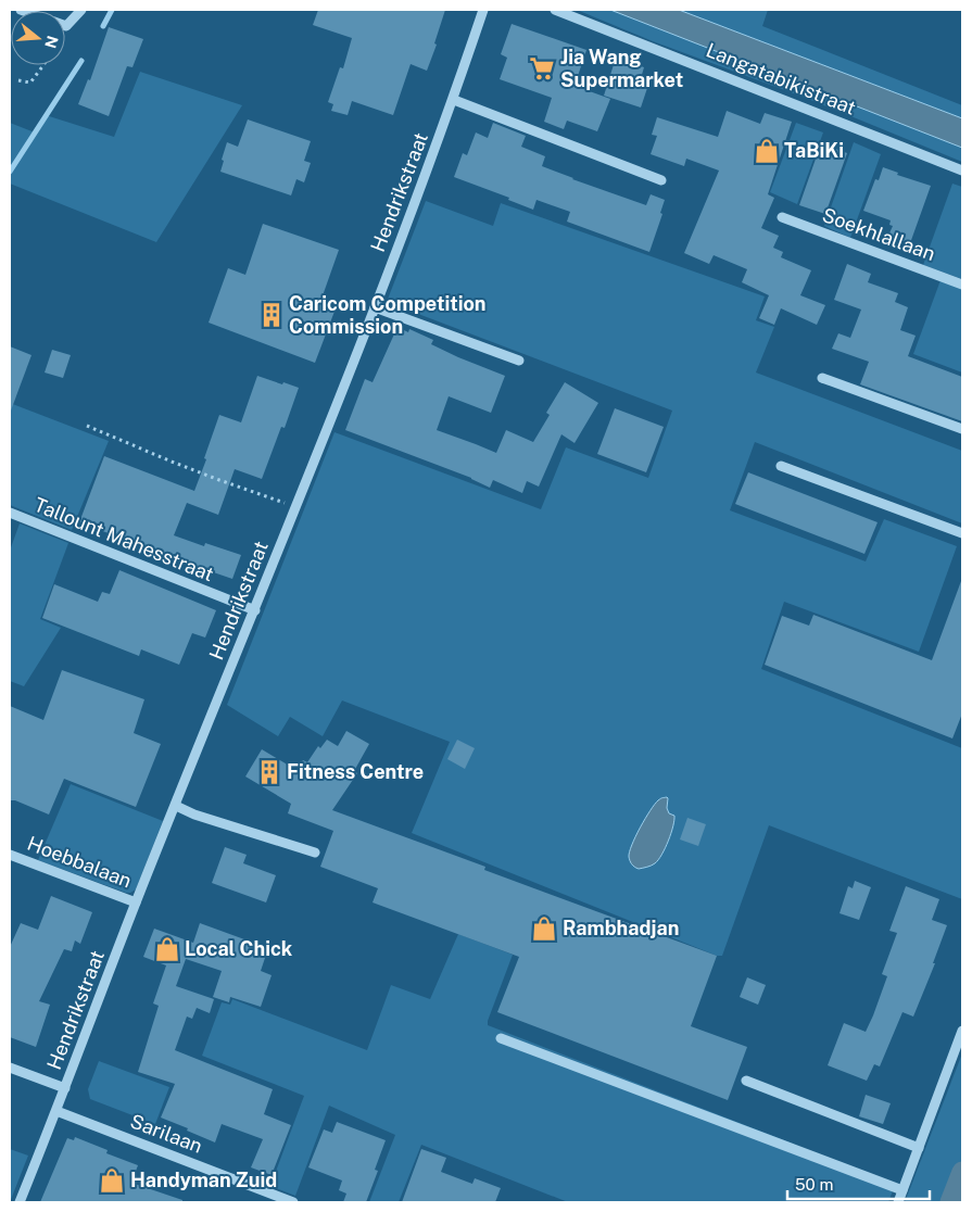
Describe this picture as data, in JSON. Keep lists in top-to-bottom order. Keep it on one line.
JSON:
{"streets":{"street":["Langatabikistraat","Hendrikstraat","Soekhlallaan","Tallount Mahesstraat","Hoebbalaan","Sarilaan"]},"crossings":[["Hendrikstraat","Tallount Mahesstraat"],["Hendrikstraat","Hoebbalaan"],["Hendrikstraat","Sarilaan"]],"places":{"supermarket":["Jia Wang Supermarket"],"shop":["TaBiKi","Rambhadjan","Local Chick","Handyman Zuid"],"building":["Caricom Competition Commission","Fitness Centre"]},"scale_bar":"50 m","north":"right"}
